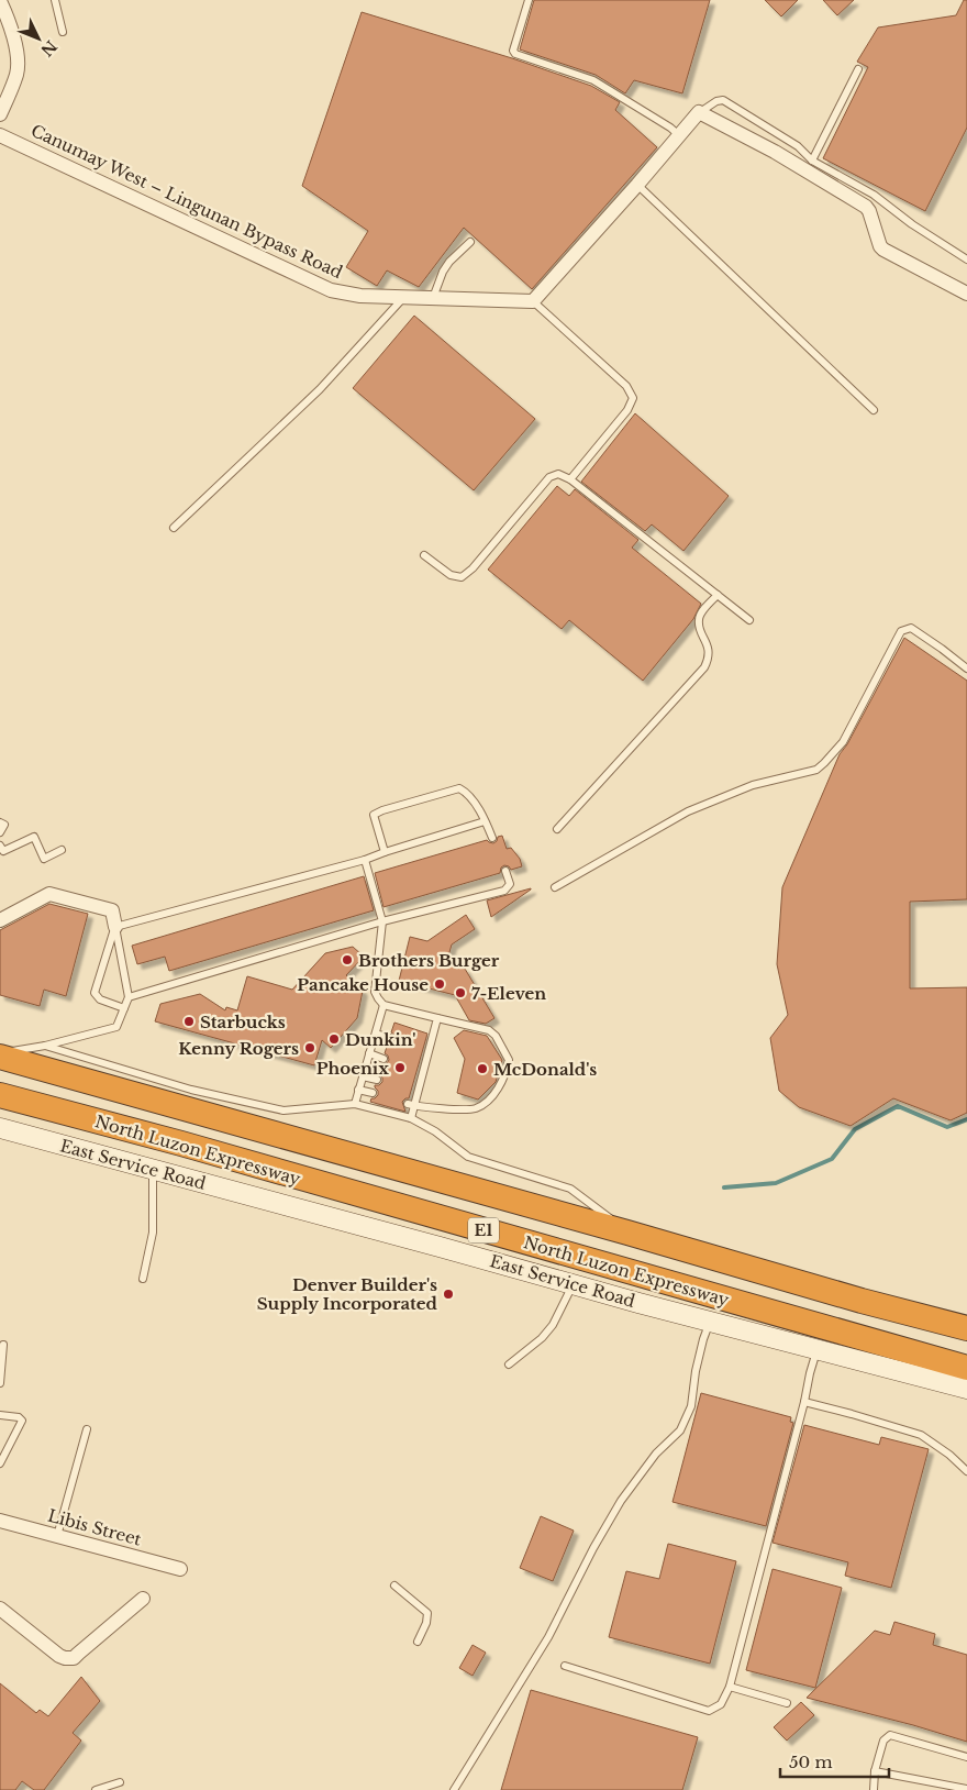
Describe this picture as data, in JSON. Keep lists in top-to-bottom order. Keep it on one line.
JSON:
{"streets":{"highway":["North Luzon Expressway","E1"],"street":["Canumay West – Lingunan Bypass Road","East Service Road","Libis Street"]},"places":["Brothers Burger","Pancake House","7-Eleven","Starbucks","Dunkin'","Kenny Rogers","Phoenix","McDonald's","Denver Builder's Supply Incorporated"],"scale_bar":"50 m","north":"bottom right"}
